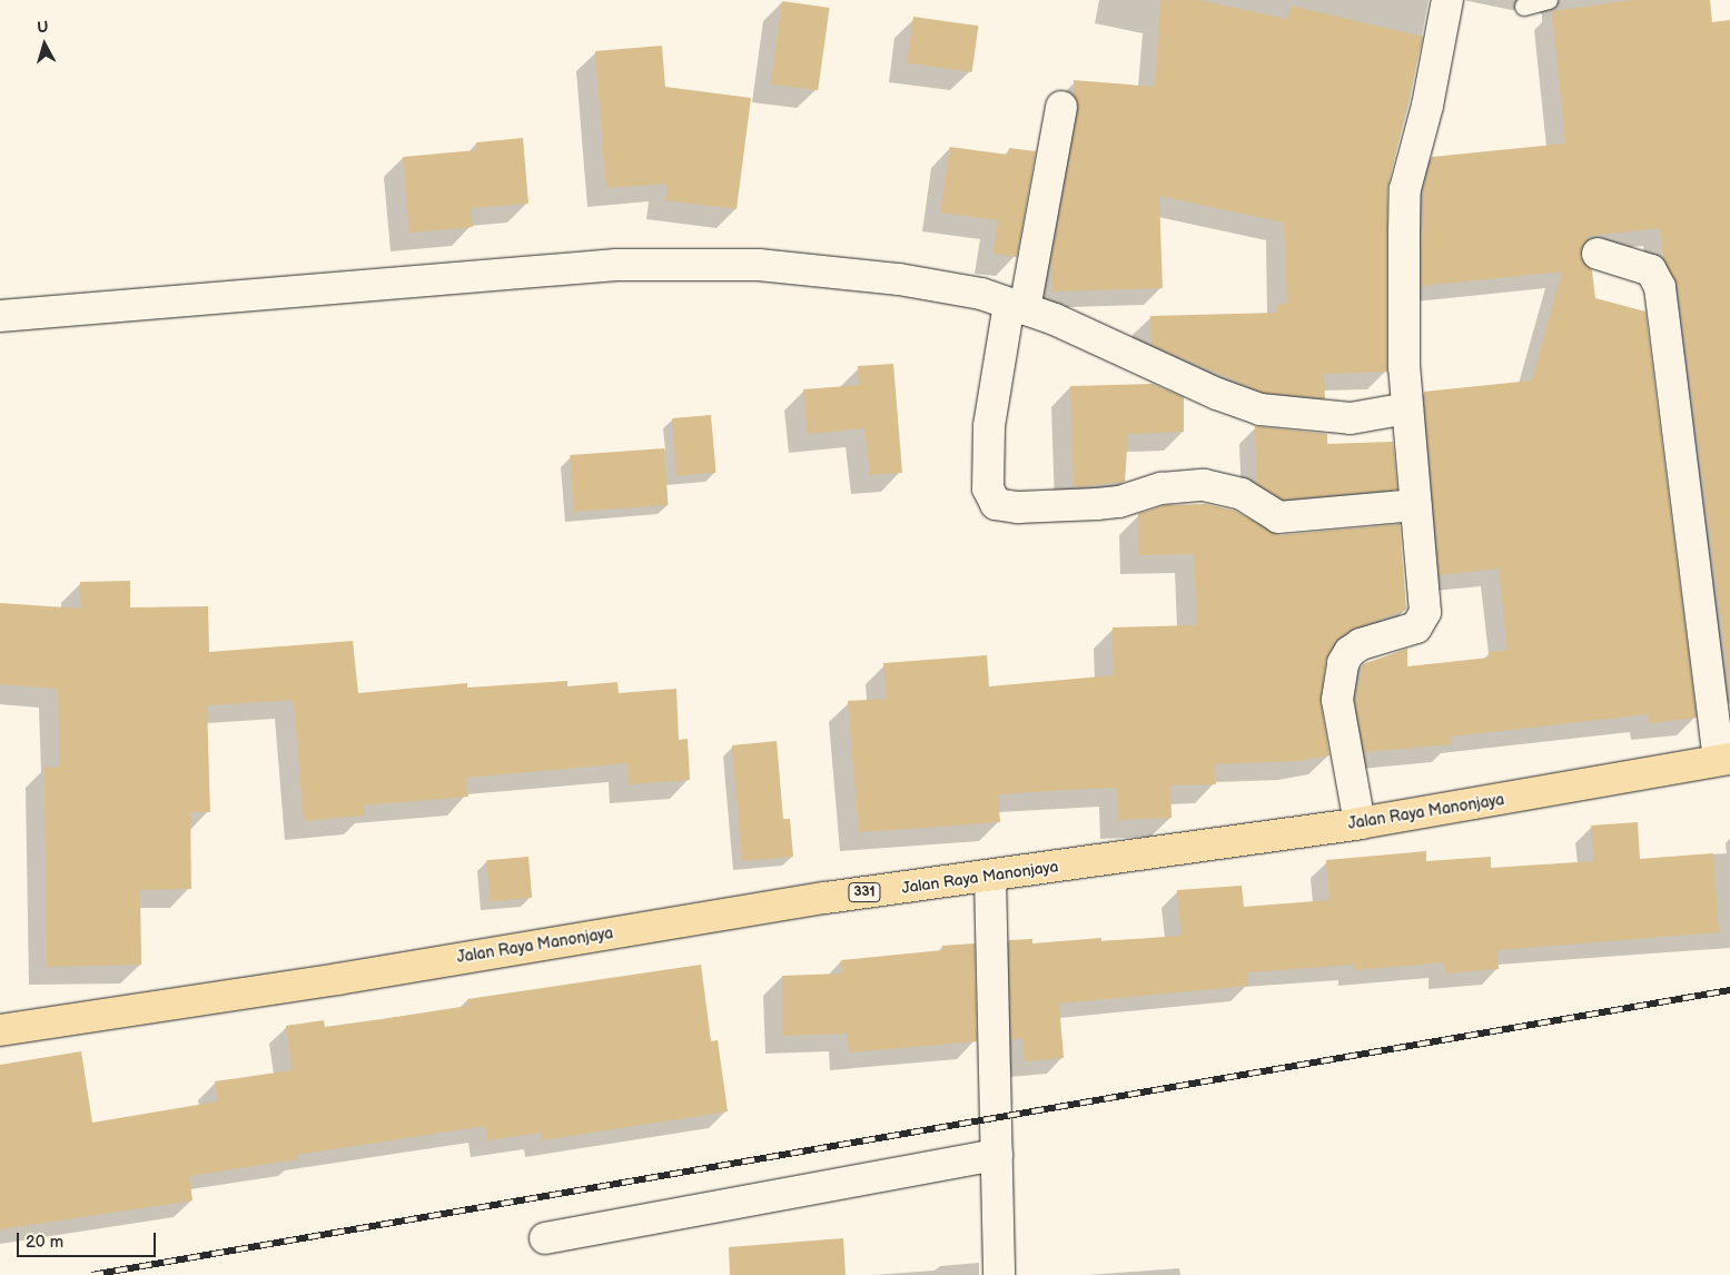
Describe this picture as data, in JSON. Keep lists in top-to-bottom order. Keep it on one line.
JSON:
{"streets":{"main road":["Jalan Raya Manonjaya","331"]},"scale_bar":"20 m","north":"top"}
